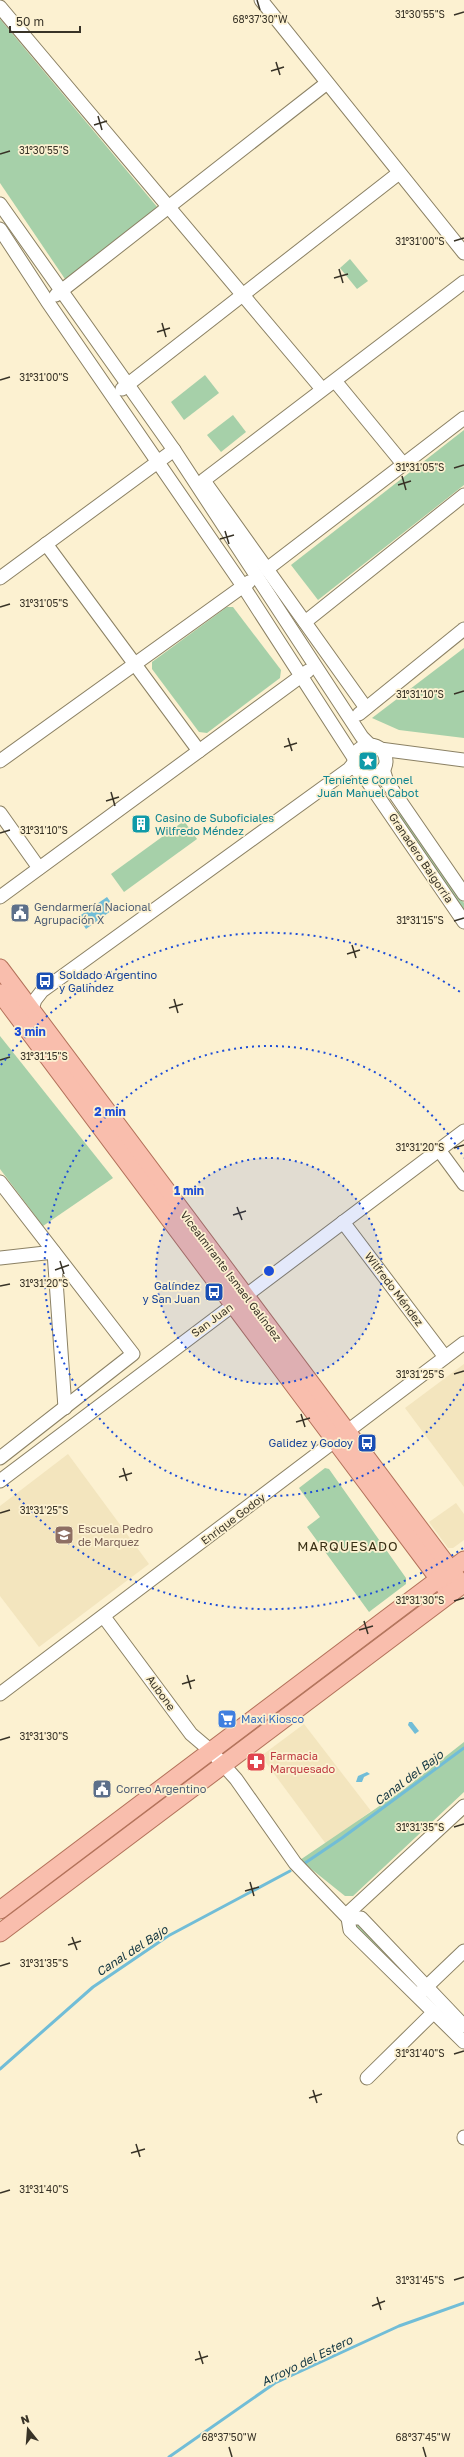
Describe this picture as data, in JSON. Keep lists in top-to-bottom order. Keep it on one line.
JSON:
{"streets":{"main road":["Vicealmirante Ismael Galíndez"],"street":["Granadero Baigorria","Wilfredo Méndez","San Juan","Enrique Godoy","Aubone"]},"crossings":[["Vicealmirante Ismael Galíndez","San Juan"],["Vicealmirante Ismael Galíndez","Enrique Godoy"],["Wilfredo Méndez","San Juan"],["Wilfredo Méndez","Enrique Godoy"],["Enrique Godoy","Aubone"]],"districts":["MARQUESADO"],"water":["Canal del Bajo","Arroyo del Estero"],"places":{"place":["Teniente Coronel Juan Manuel Cabot"],"building":["Casino de Suboficiales Wilfredo Méndez"],"public building":["Gendarmería Nacional Agrupación X","Correo Argentino"],"bus stop":["Soldado Argentino y Galindez","Galíndez y San Juan","Galidez y Godoy"],"school or university":["Escuela Pedro de Marquez"],"supermarket":["Maxi Kiosco"],"pharmacy":["Farmacia Marquesado"]},"scale_bar":"50 m","north":"top","coordinates":["31°30'55\"S","68°37'30\"W","31°31'00\"S","31°31'05\"S","31°31'10\"S","31°31'15\"S","31°31'20\"S","31°31'25\"S","31°31'30\"S","31°31'35\"S","31°31'40\"S","31°31'45\"S","68°37'50\"W","68°37'45\"W"],"rings":["3 min","2 min","1 min"]}
